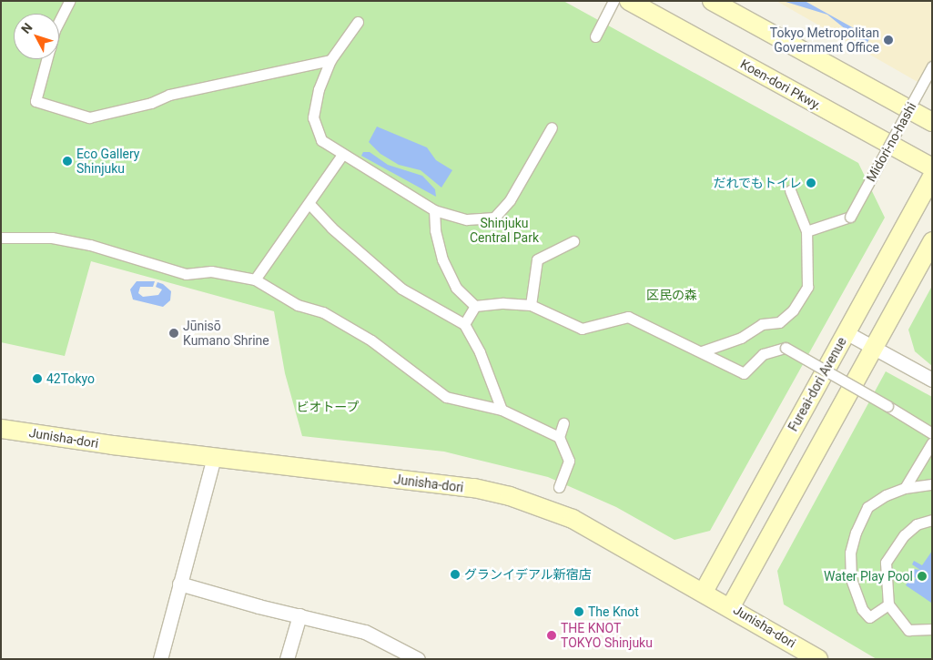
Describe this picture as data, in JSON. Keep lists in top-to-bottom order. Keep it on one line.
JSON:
{"streets":{"main road":["Koen-dori Pkwy.","Fureai-dori Avenue","Junisha-dori"],"street":["Midori-no-hashi"]},"crossings":[["Fureai-dori Avenue","Junisha-dori"]],"parks":["Shinjuku Central Park","区民の森","ビオトープ"],"places":["Tokyo Metropolitan Government Office","Eco Gallery Shinjuku","だれでもトイレ","Jūnisō Kumano Shrine","42Tokyo","グランイデアル新宿店","Water Play Pool","The Knot","THE KNOT TOKYO Shinjuku"],"north":"top left"}
